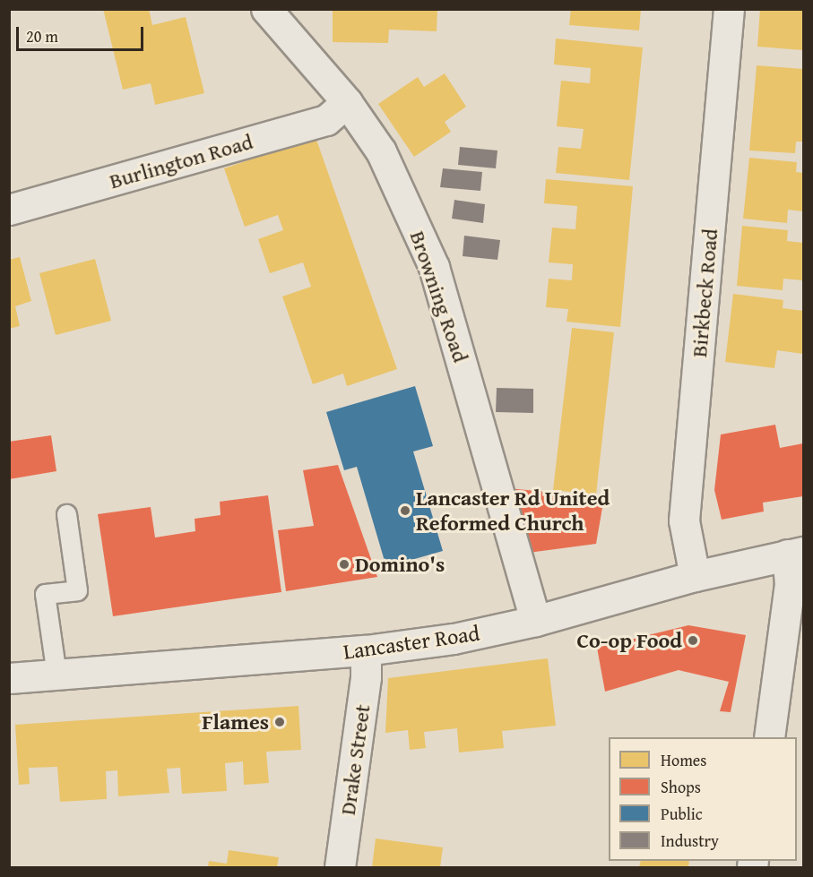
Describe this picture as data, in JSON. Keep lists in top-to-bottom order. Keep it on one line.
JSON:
{"streets":{"street":["Burlington Road","Birkbeck Road","Browning Road","Lancaster Road","Drake Street"]},"crossings":[["Burlington Road","Browning Road"],["Birkbeck Road","Lancaster Road"],["Browning Road","Lancaster Road"],["Lancaster Road","Drake Street"]],"places":["Lancaster Rd United Reformed Church","Domino's","Co-op Food","Flames"],"legend":["Homes","Shops","Public","Industry"],"scale_bar":"20 m"}
